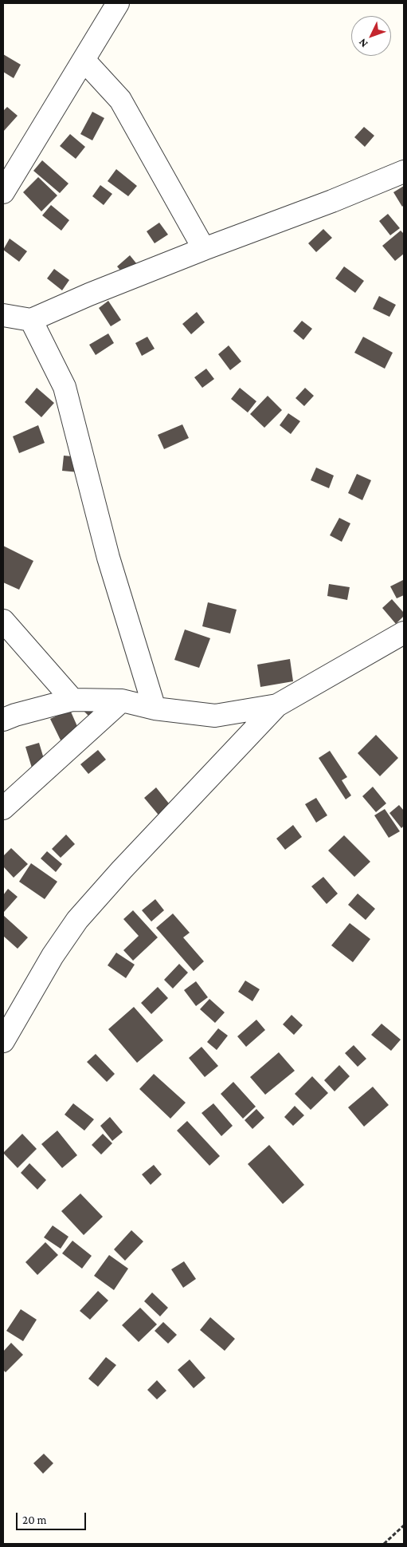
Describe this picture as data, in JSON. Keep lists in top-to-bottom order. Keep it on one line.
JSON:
{"scale_bar":"20 m","north":"bottom left"}
